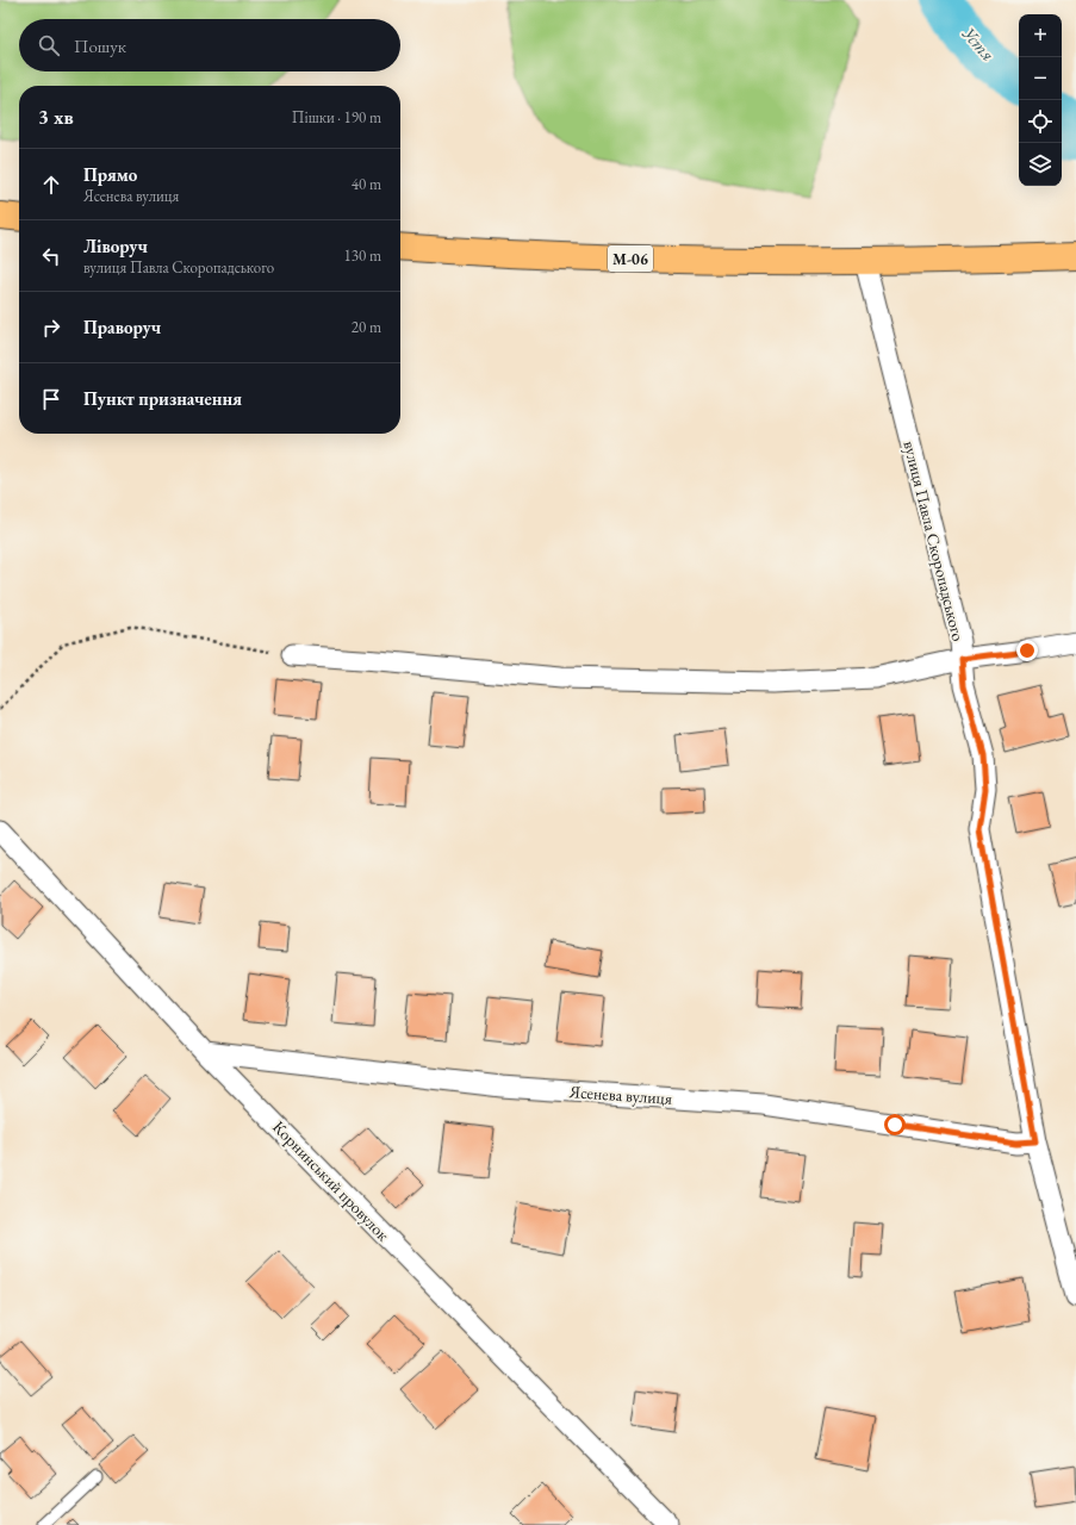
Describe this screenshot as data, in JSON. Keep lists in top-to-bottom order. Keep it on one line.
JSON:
{"streets":{"highway":["М-06"],"street":["вулиця Павла Скоропадського","Ясенева вулиця","Корнинський провулок"]},"crossings":[["М-06","вулиця Павла Скоропадського"],["вулиця Павла Скоропадського","Ясенева вулиця"],["Ясенева вулиця","Корнинський провулок"]],"water":["Устя"],"page":{"map_buttons":["+","−"],"search":"Пошук","heading":["3 хв","Пішки · 190 m"],"list":[["Прямо","Ясенева вулиця","40 m"],["Ліворуч","вулиця Павла Скоропадського","130 m"],["Праворуч","20 m"],"Пункт призначення"]}}
